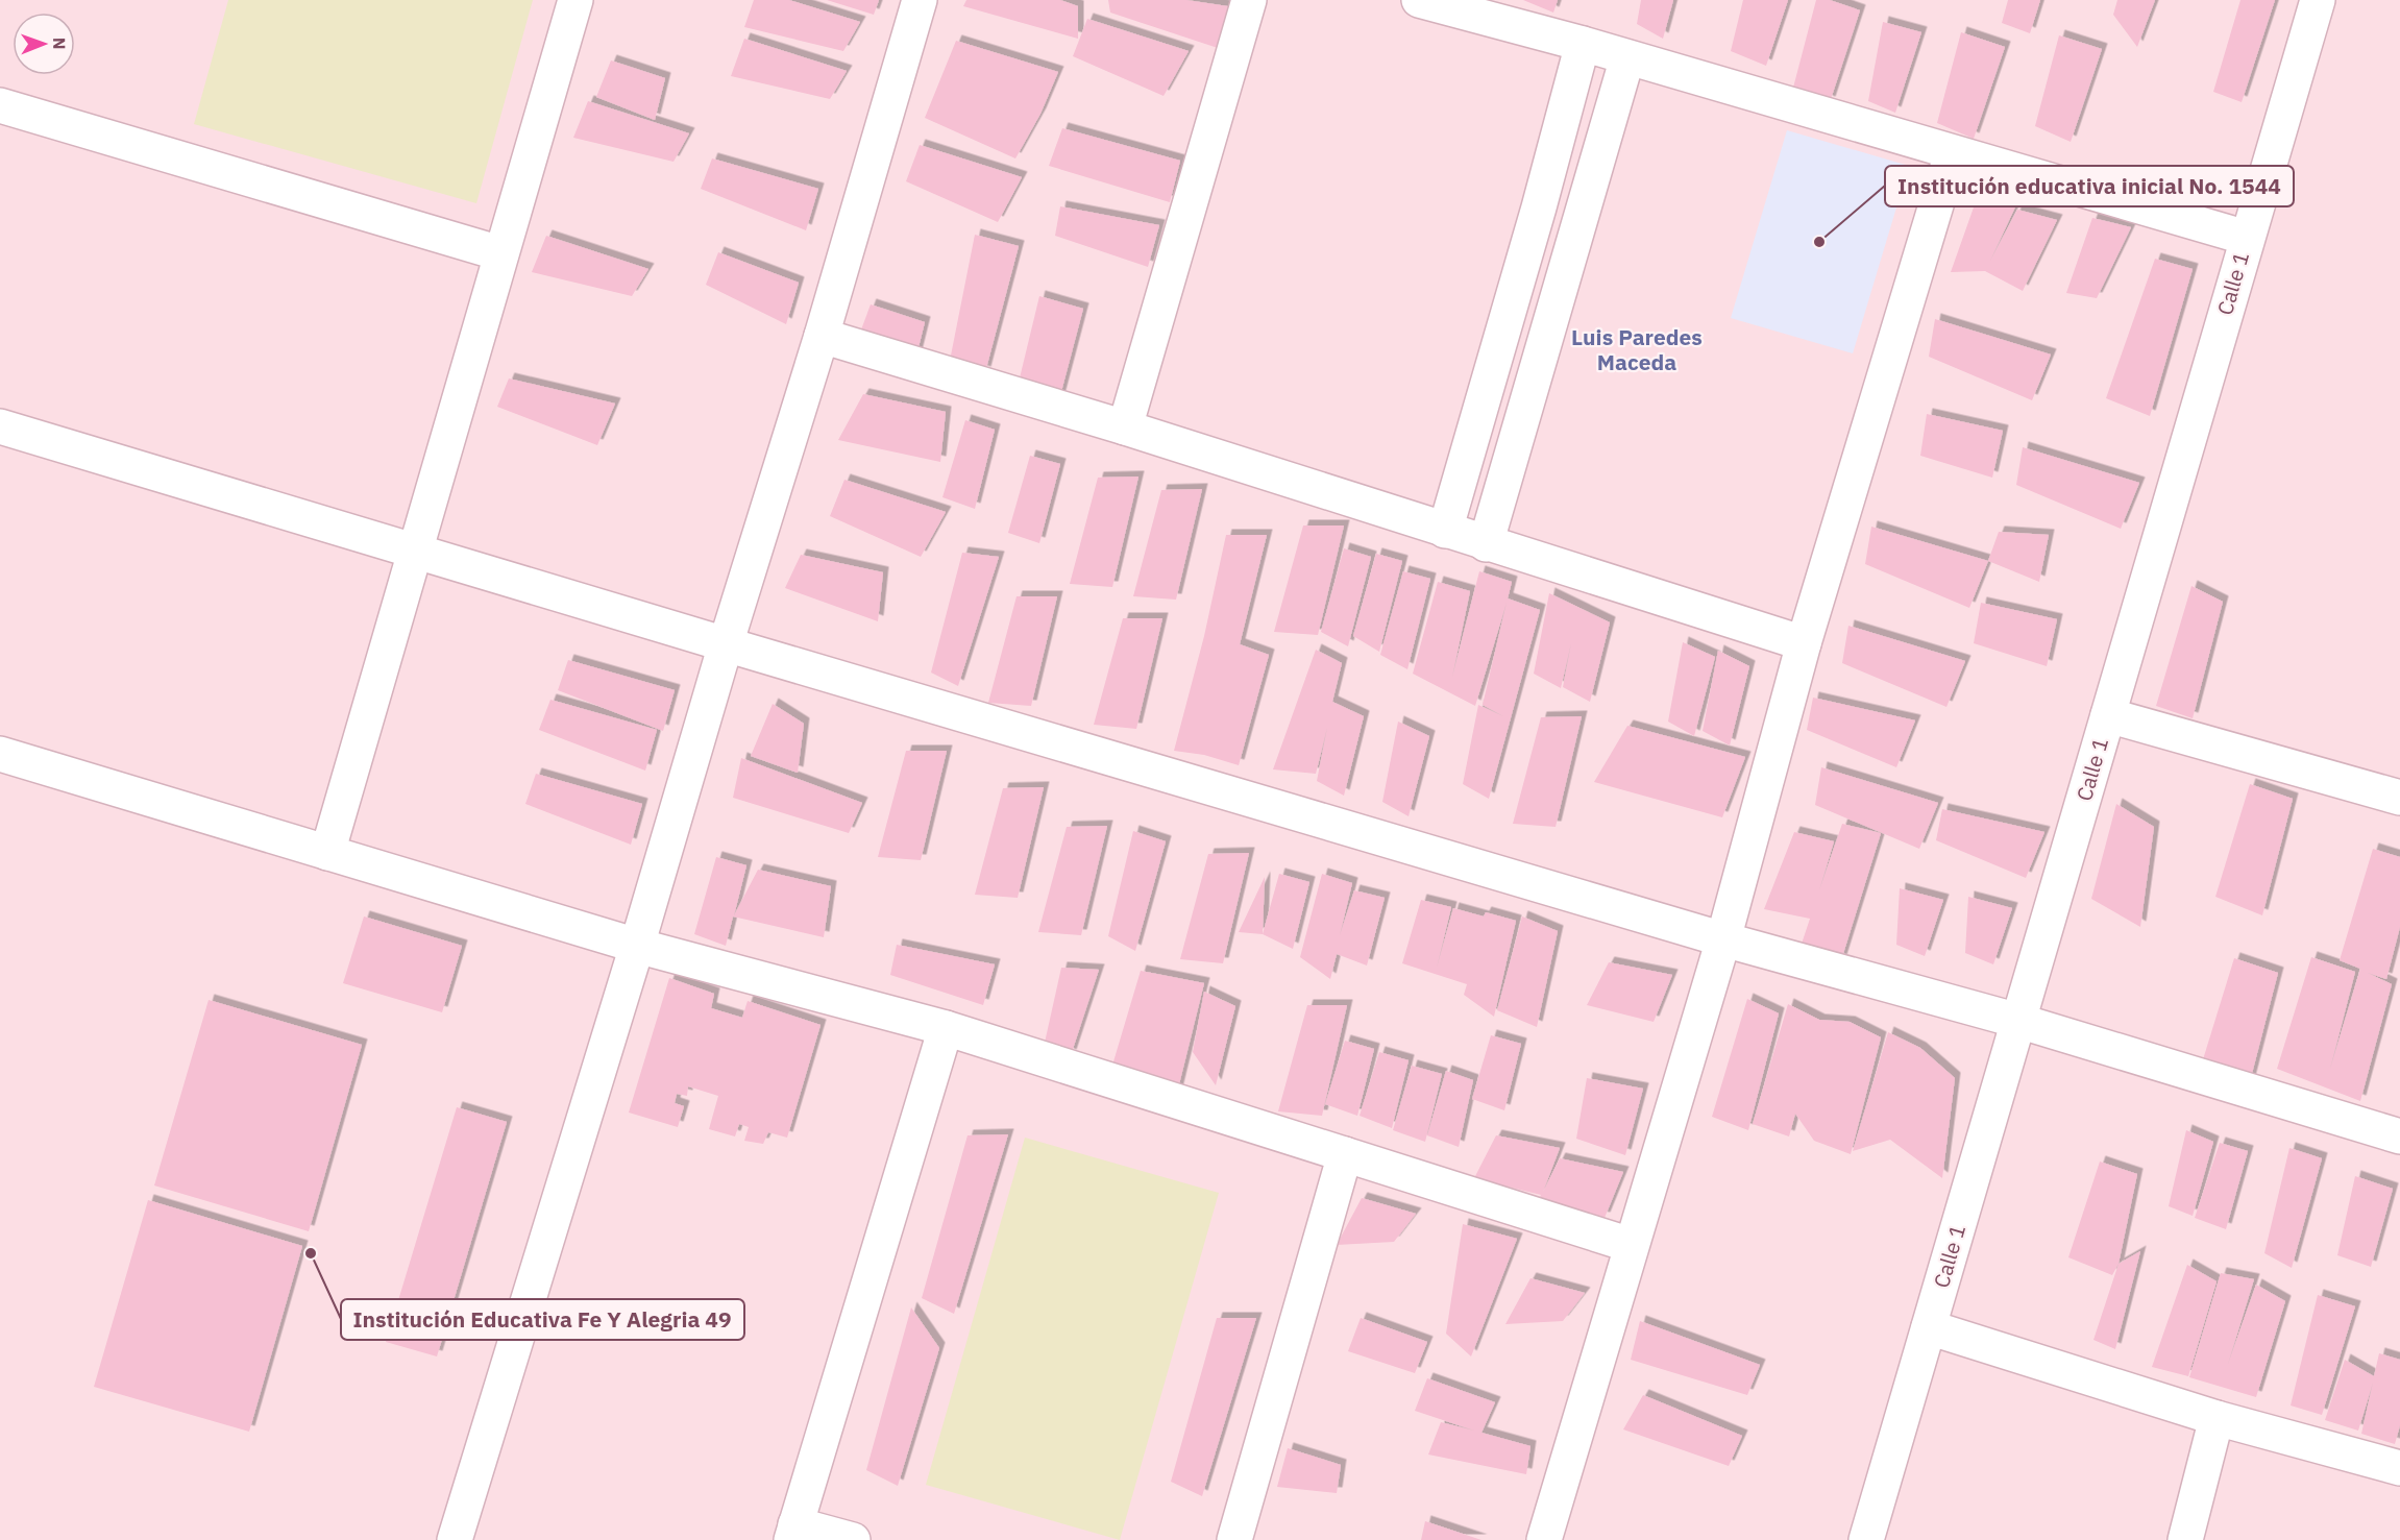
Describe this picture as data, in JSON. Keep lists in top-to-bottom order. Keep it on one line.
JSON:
{"streets":{"street":["Calle 1"]},"districts":["Luis Paredes Maceda"],"places":["Institución educativa inicial No. 1544","Institución Educativa Fe Y Alegria 49"],"north":"right"}
